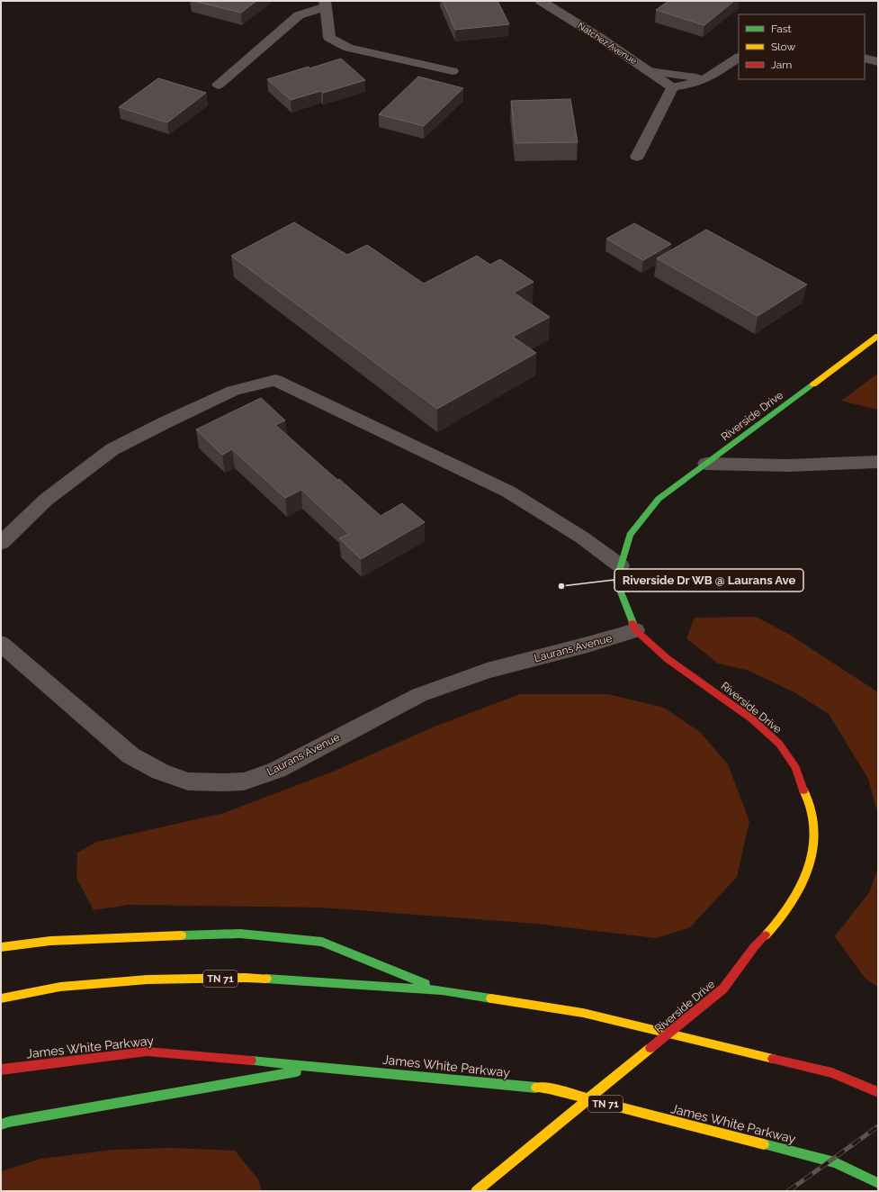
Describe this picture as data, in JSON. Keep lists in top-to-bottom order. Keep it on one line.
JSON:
{"streets":{"main road":["Riverside Drive","TN 71","James White Parkway"],"street":["Natchez Avenue","Laurans Avenue"]},"crossings":[["Riverside Drive","Laurans Avenue"]],"places":["Riverside Dr WB @ Laurans Ave"],"legend":["Fast","Slow","Jam"]}
